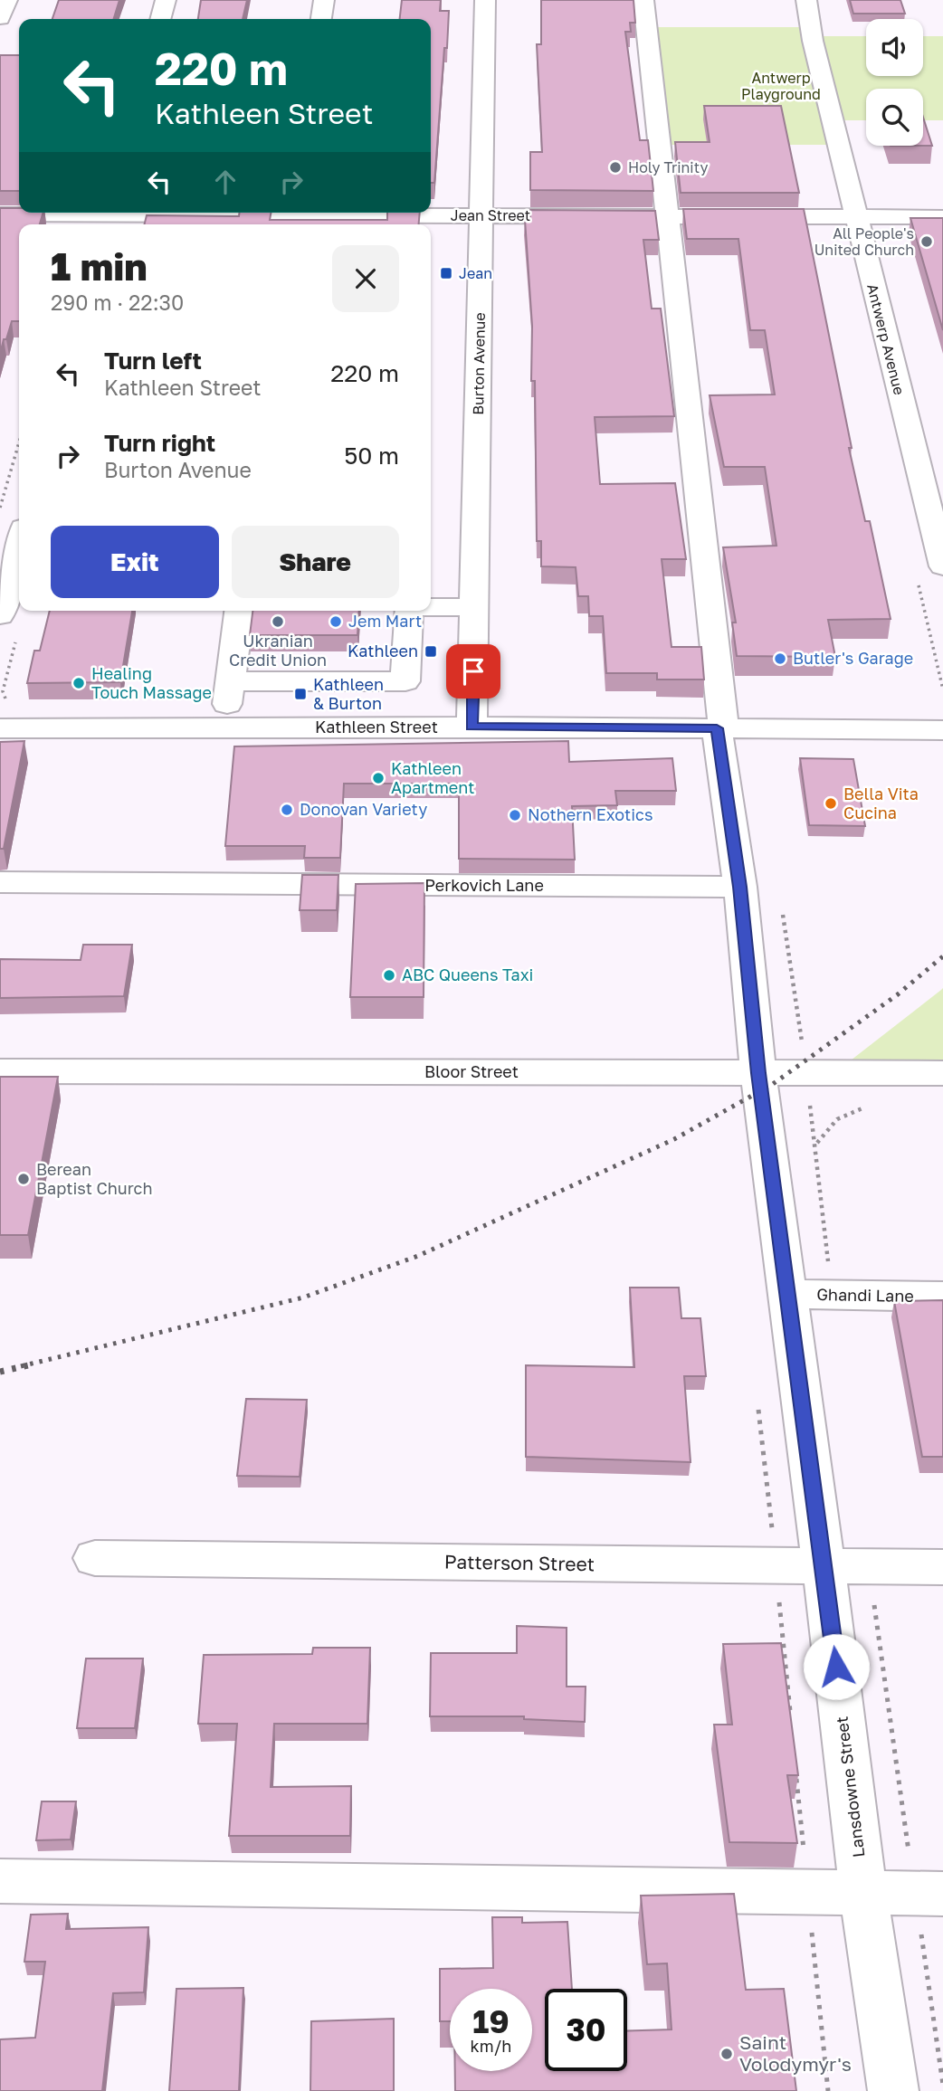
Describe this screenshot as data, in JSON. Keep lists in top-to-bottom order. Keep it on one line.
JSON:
{"streets":{"street":["Jean Street","Antwerp Avenue","Burton Avenue","Kathleen Street","Perkovich Lane","Bloor Street","Ghandi Lane","Patterson Street","Lansdowne Street"]},"crossings":[["Jean Street","Antwerp Avenue"],["Jean Street","Burton Avenue"],["Jean Street","Lansdowne Street"],["Burton Avenue","Kathleen Street"],["Kathleen Street","Lansdowne Street"],["Perkovich Lane","Lansdowne Street"],["Bloor Street","Lansdowne Street"],["Ghandi Lane","Lansdowne Street"],["Patterson Street","Lansdowne Street"]],"parks":["Antwerp Playground"],"places":{"other":["Holy Trinity","All People's United Church","Ukranian Credit Union","Jem Mart","Butler's Garage","Healing Touch Massage","Kathleen Apartment","Bella Vita Cucina","Donovan Variety","Nothern Exotics","ABC Queens Taxi","Berean Baptist Church","Saint Volodymyr's"],"transit":["Jean","Kathleen","Kathleen & Burton"]},"page":{"turn":["220 m","Kathleen Street"],"heading":["1 min","290 m · 22:30"],"list":[{"name":"Turn left","note":"Kathleen Street","value":"220 m"},{"name":"Turn right","note":"Burton Avenue","value":"50 m"}],"buttons":["Exit","Share"],"speed":"19 km/h","limit":"30"}}
